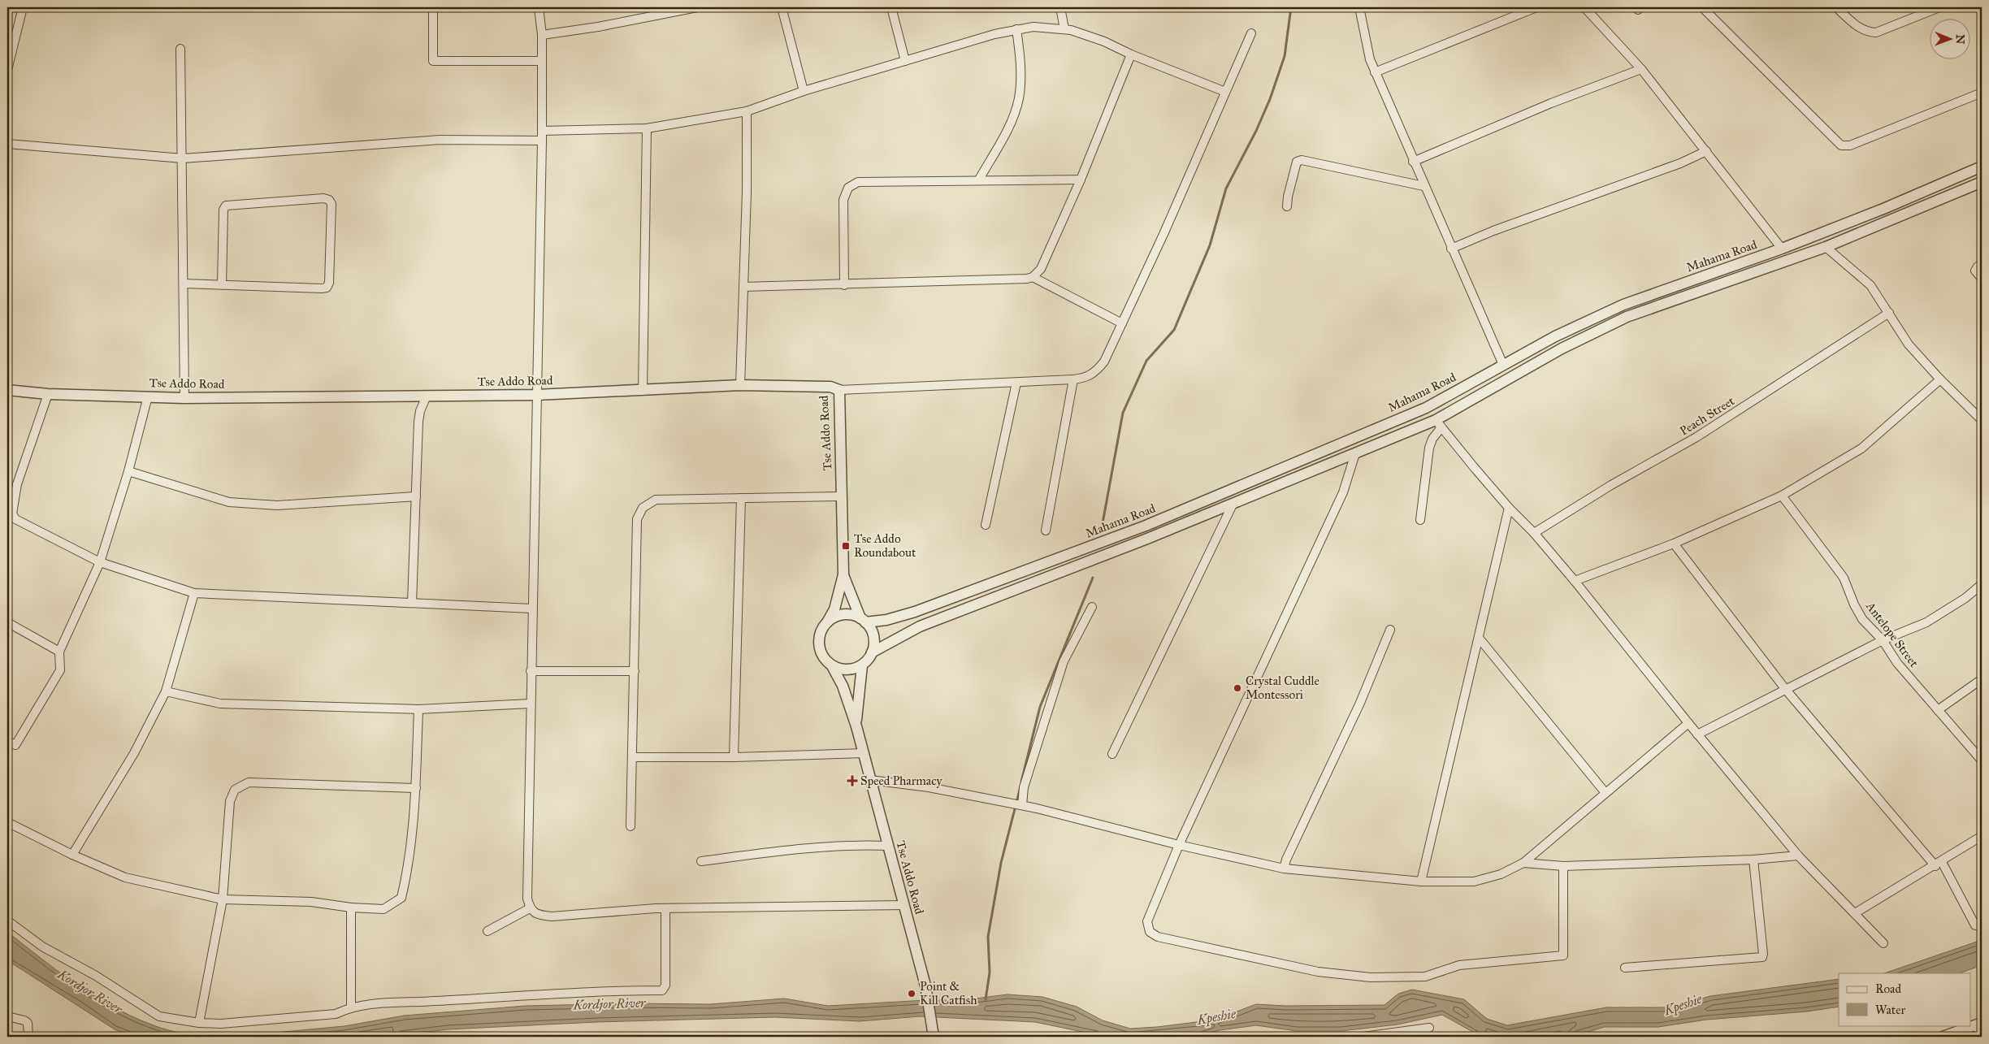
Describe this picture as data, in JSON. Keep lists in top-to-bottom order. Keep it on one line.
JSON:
{"streets":{"street":["Mahama Road","Tse Addo Road","Peach Street","Antelope Street"]},"crossings":[["Mahama Road","Tse Addo Road"]],"water":["Kordjor River","Kpeshie"],"places":{"transit":["Tse Addo Roundabout"],"other":["Crystal Cuddle Montessori","Point & Kill Catfish"],"health":["Speed Pharmacy"]},"legend":["Road","Water"],"north":"right"}
